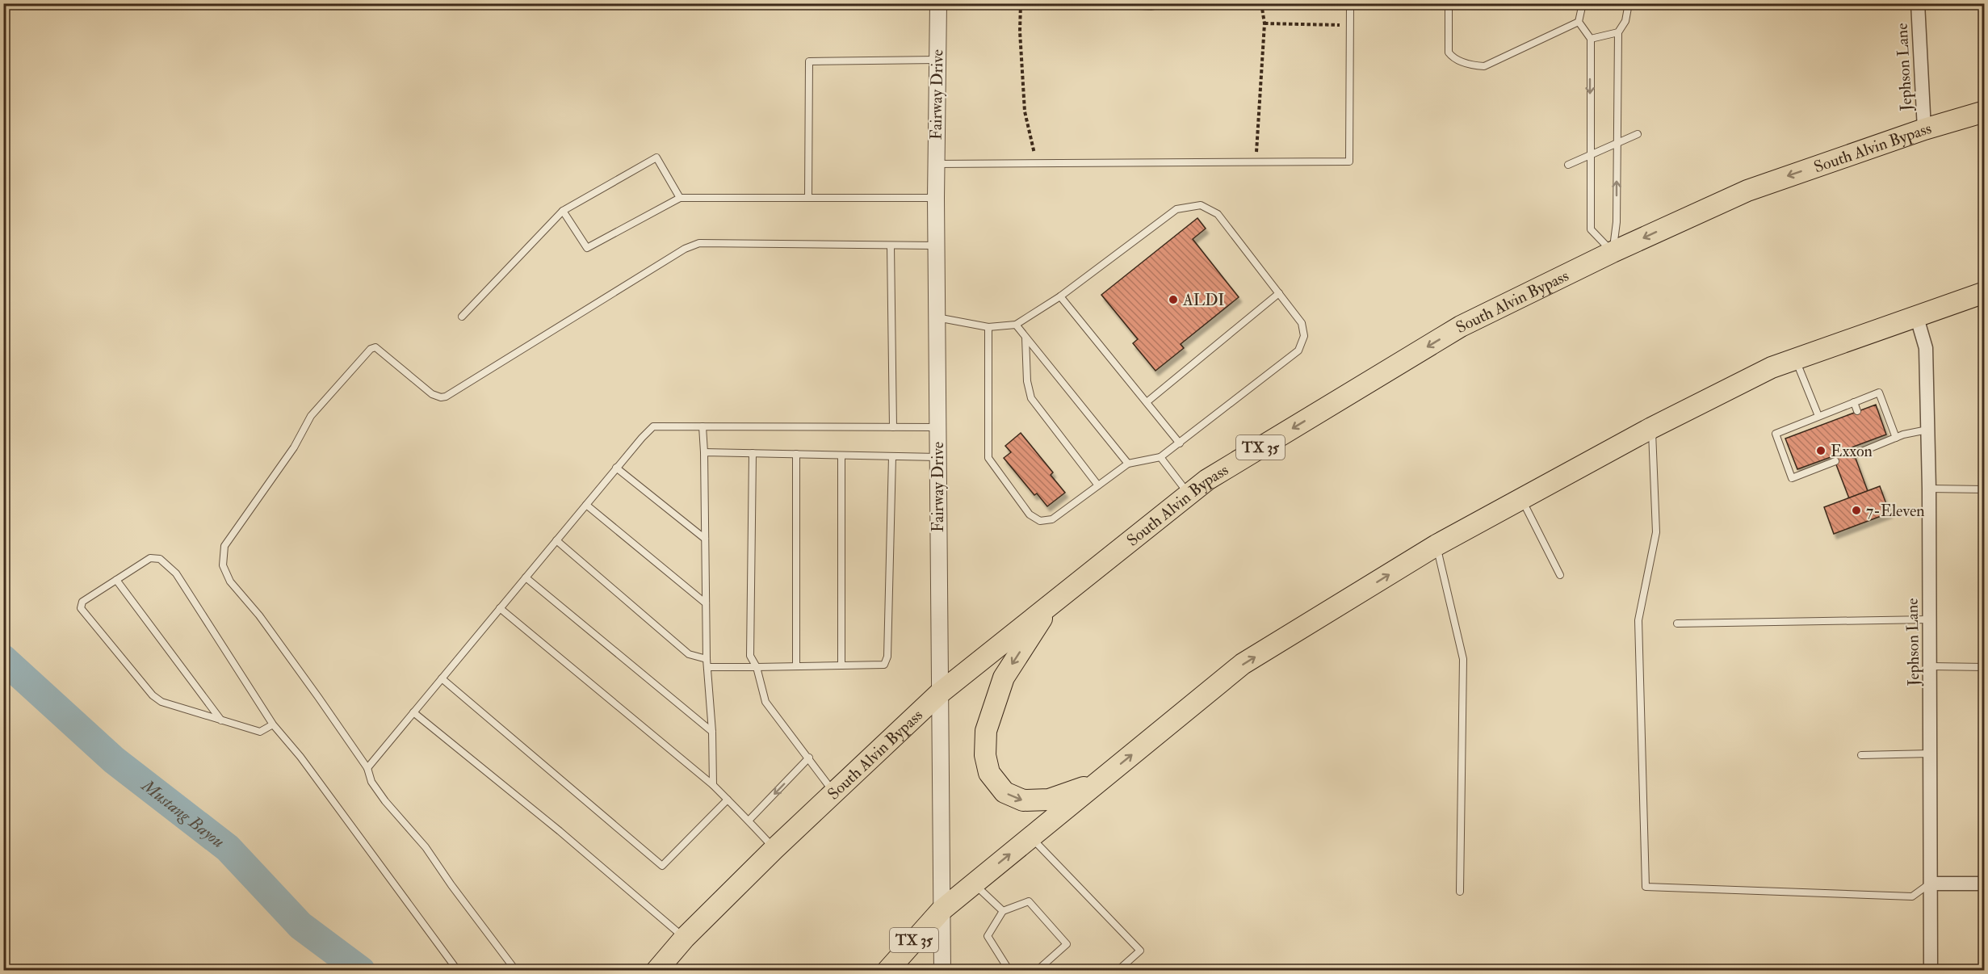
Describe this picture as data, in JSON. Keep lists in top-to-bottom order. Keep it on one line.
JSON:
{"streets":{"main road":["South Alvin Bypass","TX 35"],"street":["Jephson Lane","Fairway Drive"]},"crossings":[["Jephson Lane","South Alvin Bypass"],["Jephson Lane","TX 35"],["Fairway Drive","South Alvin Bypass"],["Fairway Drive","TX 35"]],"water":["Mustang Bayou"],"places":["ALDI","Exxon","7-Eleven"]}
